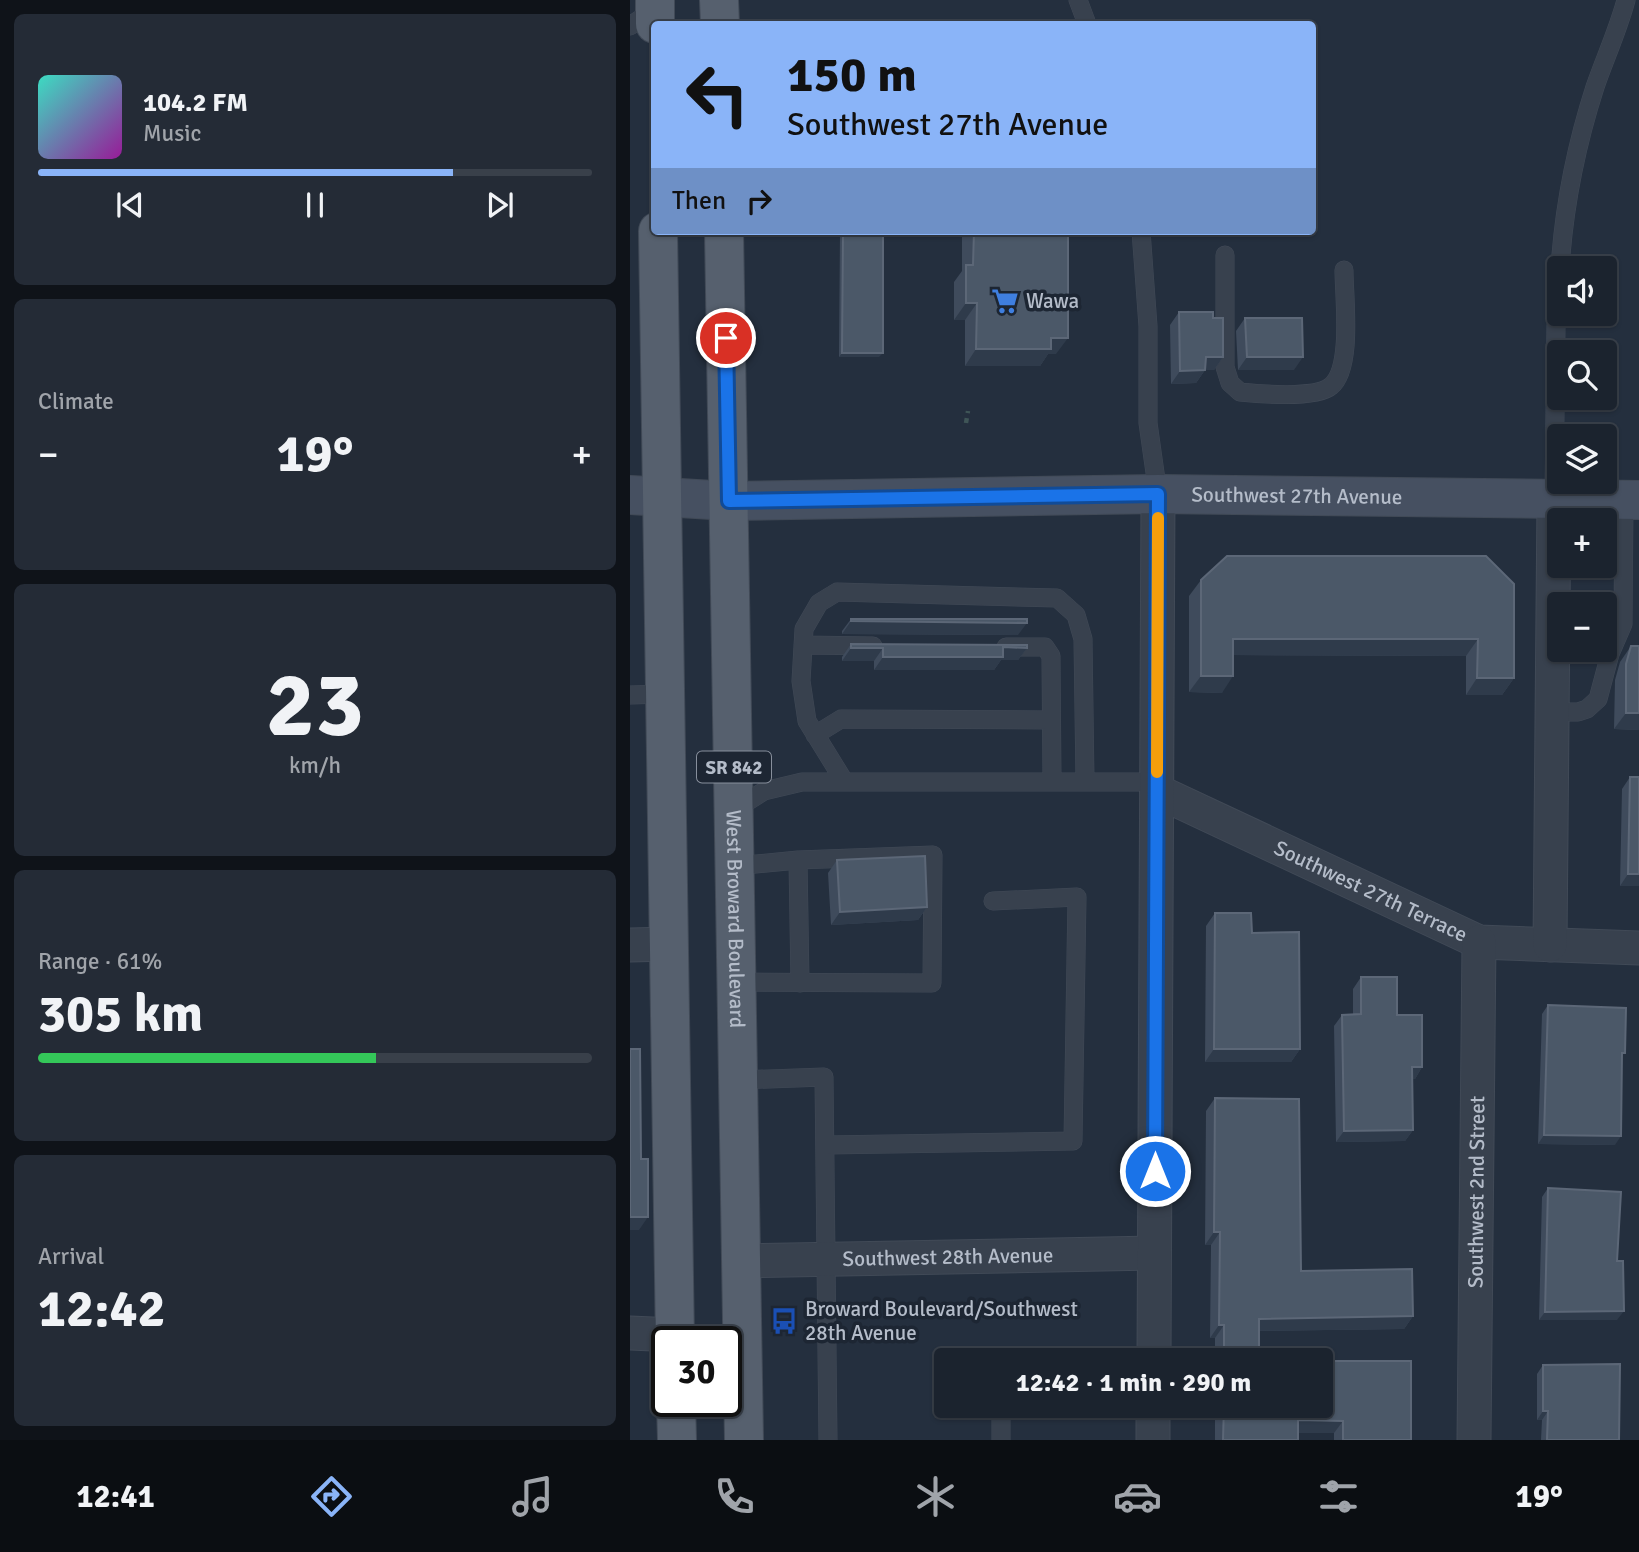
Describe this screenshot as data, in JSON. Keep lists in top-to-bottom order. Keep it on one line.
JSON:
{"streets":{"main road":["SR 842","West Broward Boulevard"],"street":["Southwest 27th Avenue","Southwest 27th Terrace","Southwest 2nd Street","Southwest 28th Avenue"]},"crossings":[["Southwest 27th Avenue","SR 842"],["Southwest 27th Avenue","West Broward Boulevard"],["Southwest 27th Terrace","Southwest 2nd Street"],["West Broward Boulevard","Southwest 28th Avenue"]],"places":{"supermarket":["Wawa"],"bus stop":["Broward Boulevard/Southwest 28th Avenue"]},"page":{"turn":["150 m","Southwest 27th Avenue"],"song":["104.2 FM","Music"],"then":"Then","map_buttons":["+","−"],"tile":["Climate",["23","km/h"],["Range · 61%","305 km"],["Arrival","12:42"]],"heat":["−","19°","+"],"limit":"30","trip":"12:42 · 1 min · 290 m","tabs":["12:41","19°"]}}
